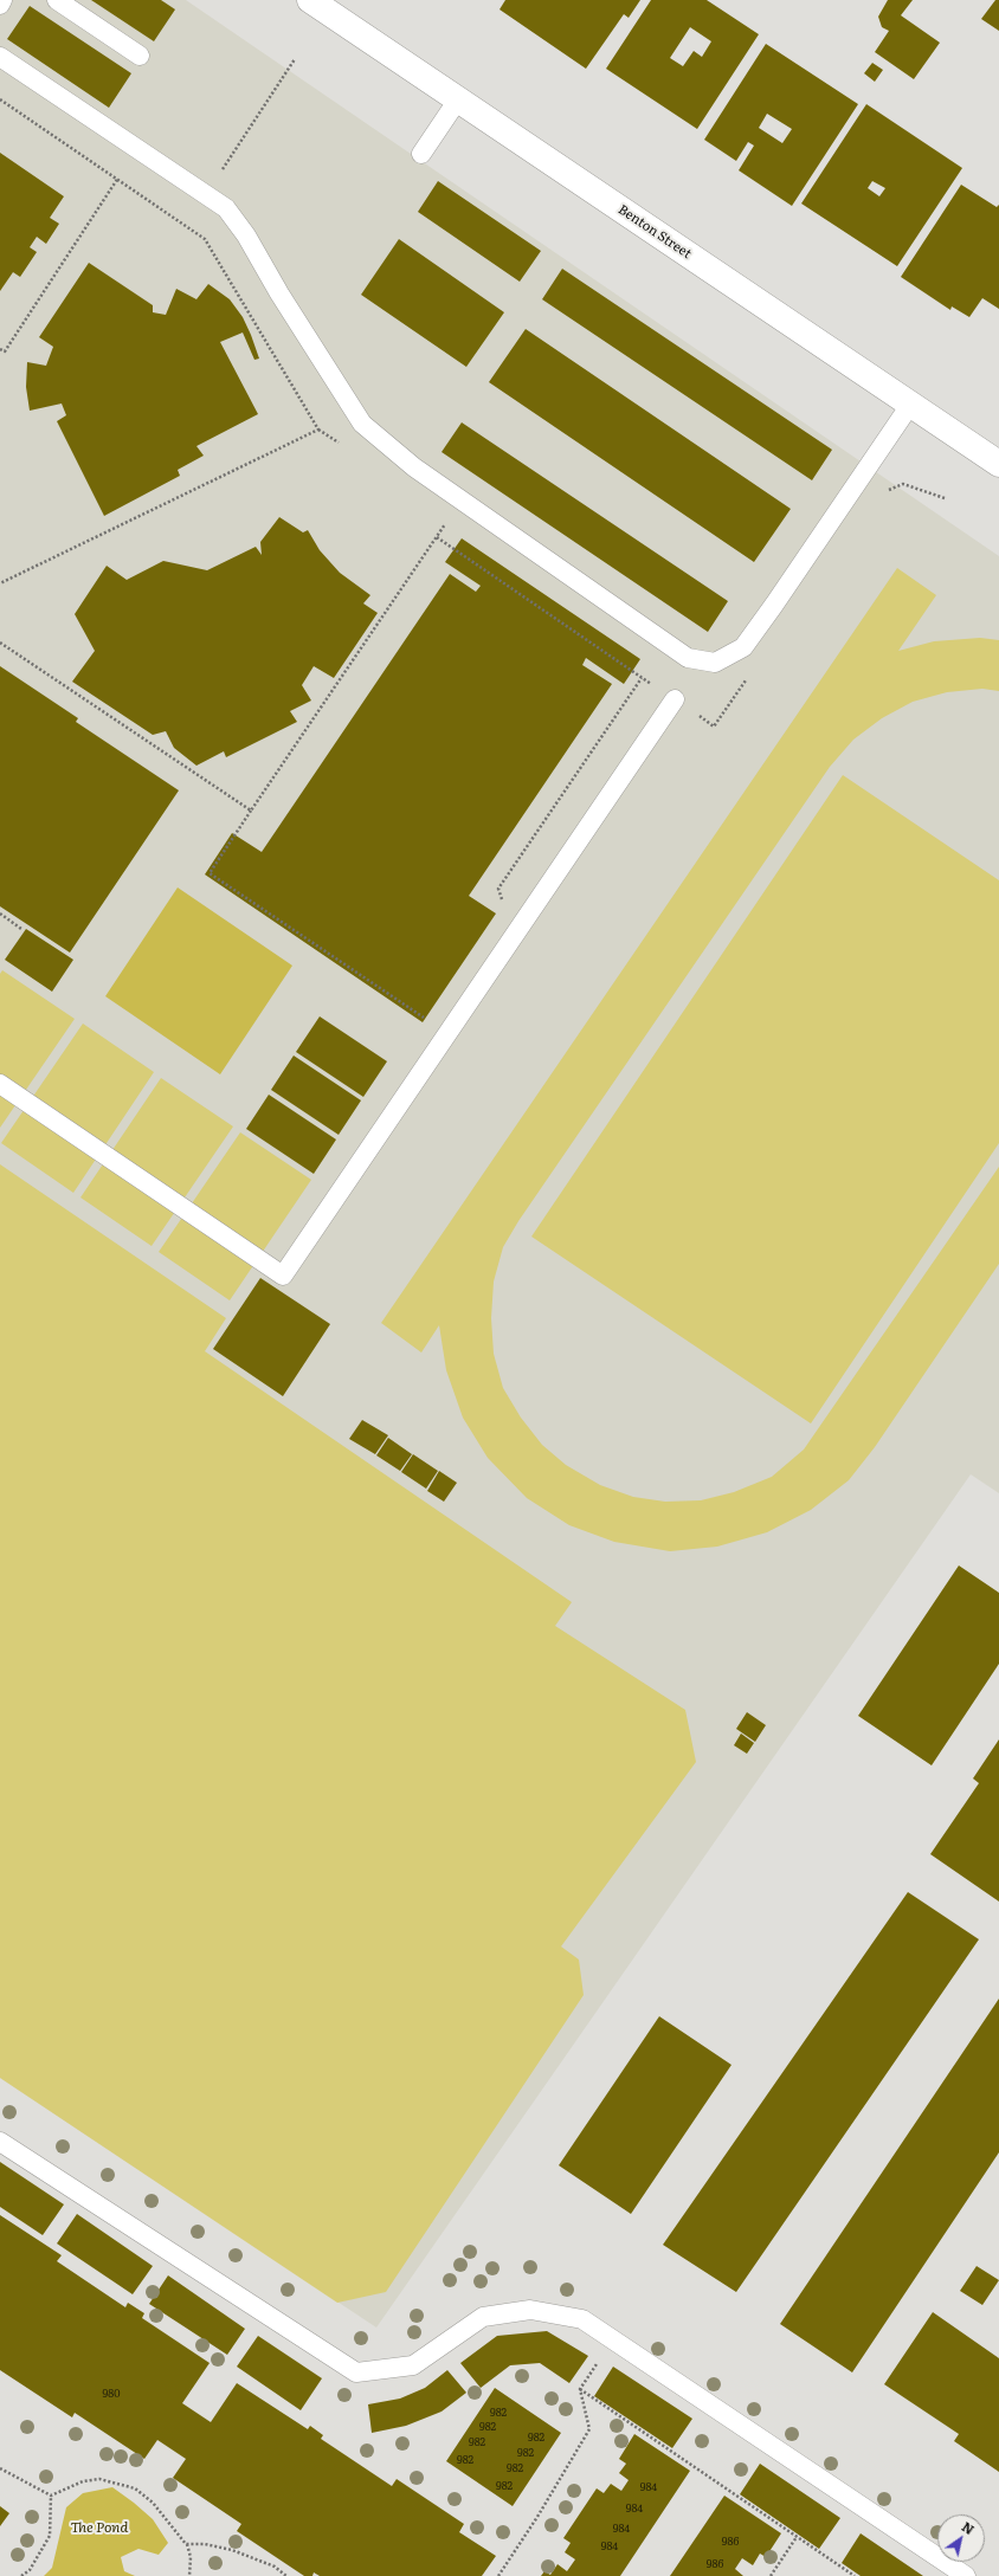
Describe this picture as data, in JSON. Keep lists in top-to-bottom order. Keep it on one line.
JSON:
{"streets":{"main road":["Benton Street"]},"water":["The Pond"],"house_numbers":["980","982","982","982","982","982","982","982","982","984","984","984","986","984","986"],"north":"top right"}
